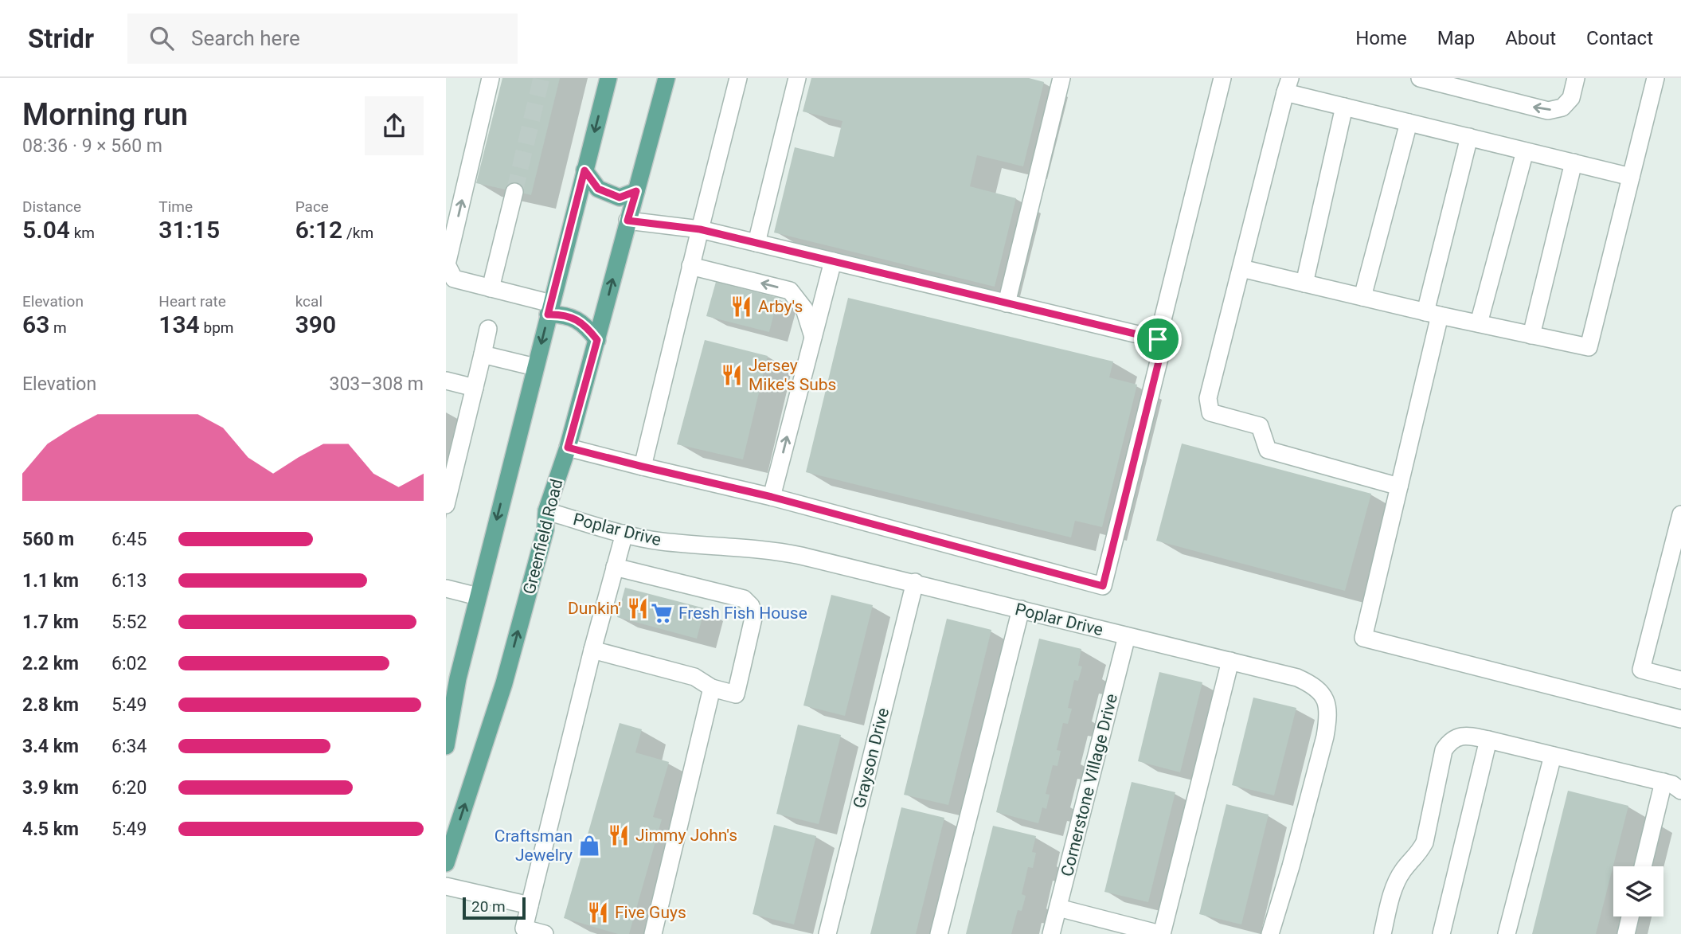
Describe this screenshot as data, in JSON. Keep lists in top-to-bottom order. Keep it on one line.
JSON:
{"streets":{"main road":["Greenfield Road"],"street":["Poplar Drive","Grayson Drive","Cornerstone Village Drive"]},"crossings":[["Poplar Drive","Greenfield Road"],["Poplar Drive","Grayson Drive"],["Poplar Drive","Cornerstone Village Drive"]],"places":{"restaurant":["Arby's","Jersey Mike's Subs","Dunkin'","Jimmy John's","Five Guys"],"supermarket":["Fresh Fish House"],"shop":["Craftsman Jewelry"]},"scale_bar":"20 m","page":{"header":"Stridr","search":"Search here","nav":["Home","Map","About","Contact"],"heading":["Morning run","08:36 · 9 × 560 m"],"stats":[["Distance","5.04 km"],["Time","31:15"],["Pace","6:12 /km"],["Elevation","63 m"],["Heart rate","134 bpm"],["kcal","390"]],"chart":["Elevation","303–308 m"],"list":[{"name":"560 m","note":"6:45"},{"name":"1.1 km","note":"6:13"},{"name":"1.7 km","note":"5:52"},{"name":"2.2 km","note":"6:02"},{"name":"2.8 km","note":"5:49"},{"name":"3.4 km","note":"6:34"},{"name":"3.9 km","note":"6:20"},{"name":"4.5 km","note":"5:49"}],"scale":"20 m"}}
